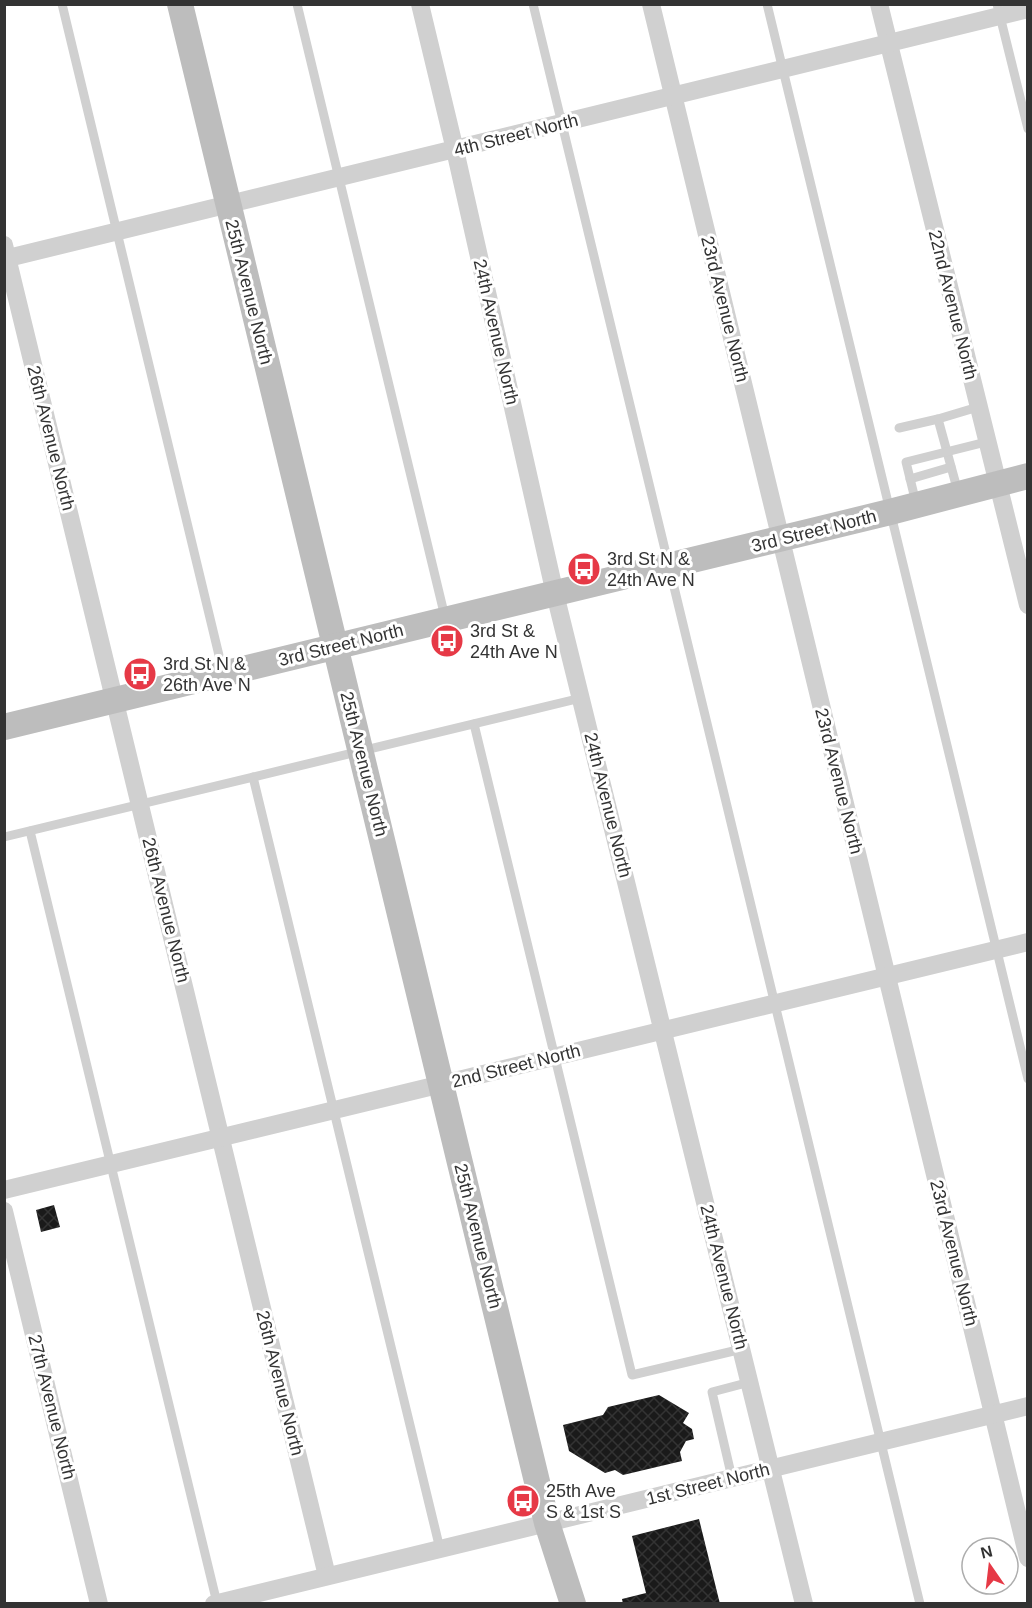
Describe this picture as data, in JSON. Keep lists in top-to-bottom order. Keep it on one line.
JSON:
{"streets":{"street":["4th Street North","25th Avenue North","22nd Avenue North","23rd Avenue North","24th Avenue North","26th Avenue North","3rd Street North","2nd Street North","27th Avenue North","1st Street North"]},"crossings":[["4th Street North","25th Avenue North"],["4th Street North","22nd Avenue North"],["4th Street North","23rd Avenue North"],["4th Street North","24th Avenue North"],["4th Street North","26th Avenue North"],["25th Avenue North","3rd Street North"],["25th Avenue North","2nd Street North"],["25th Avenue North","1st Street North"],["22nd Avenue North","3rd Street North"],["23rd Avenue North","3rd Street North"],["23rd Avenue North","2nd Street North"],["23rd Avenue North","1st Street North"],["24th Avenue North","3rd Street North"],["24th Avenue North","2nd Street North"],["24th Avenue North","1st Street North"],["26th Avenue North","3rd Street North"],["26th Avenue North","2nd Street North"],["26th Avenue North","1st Street North"]],"places":{"bus stop":["3rd St N & 24th Ave N","3rd St & 24th Ave N","3rd St N & 26th Ave N","25th Ave S & 1st S"]},"north":"top"}
